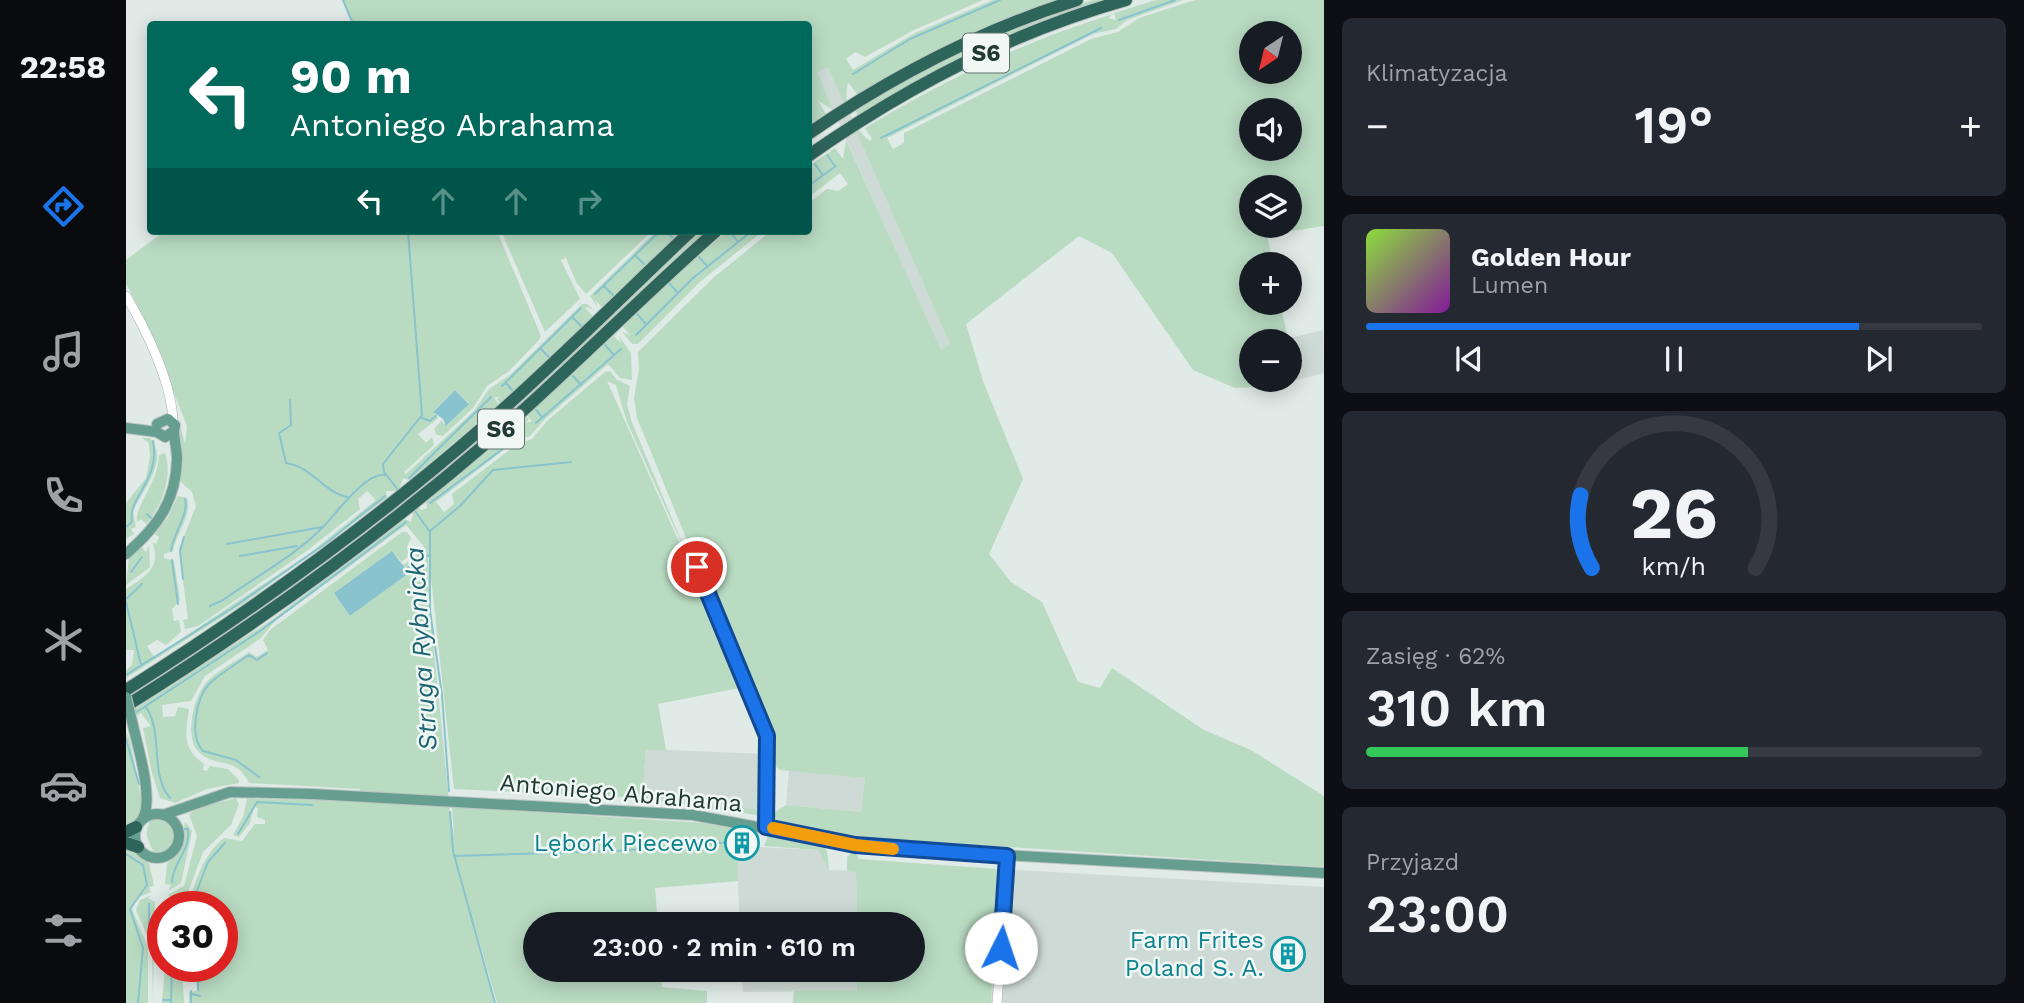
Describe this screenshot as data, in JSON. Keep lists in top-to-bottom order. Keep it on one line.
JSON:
{"streets":{"highway":["S6"],"main road":["Antoniego Abrahama"]},"water":["Struga Rybnicka"],"places":{"building":["Lębork Piecewo","Farm Frites Poland S. A."]},"north":"bottom left","page":{"tabs":"22:58","tile":["Klimatyzacja",["Zasięg · 62%","310 km"],["Przyjazd","23:00"]],"map_buttons":["+","−"],"turn":["90 m","Antoniego Abrahama"],"heat":["−","19°","+"],"song":["Golden Hour","Lumen"],"limit":"30","trip":"23:00 · 2 min · 610 m","gauge":["26","km/h"]}}
